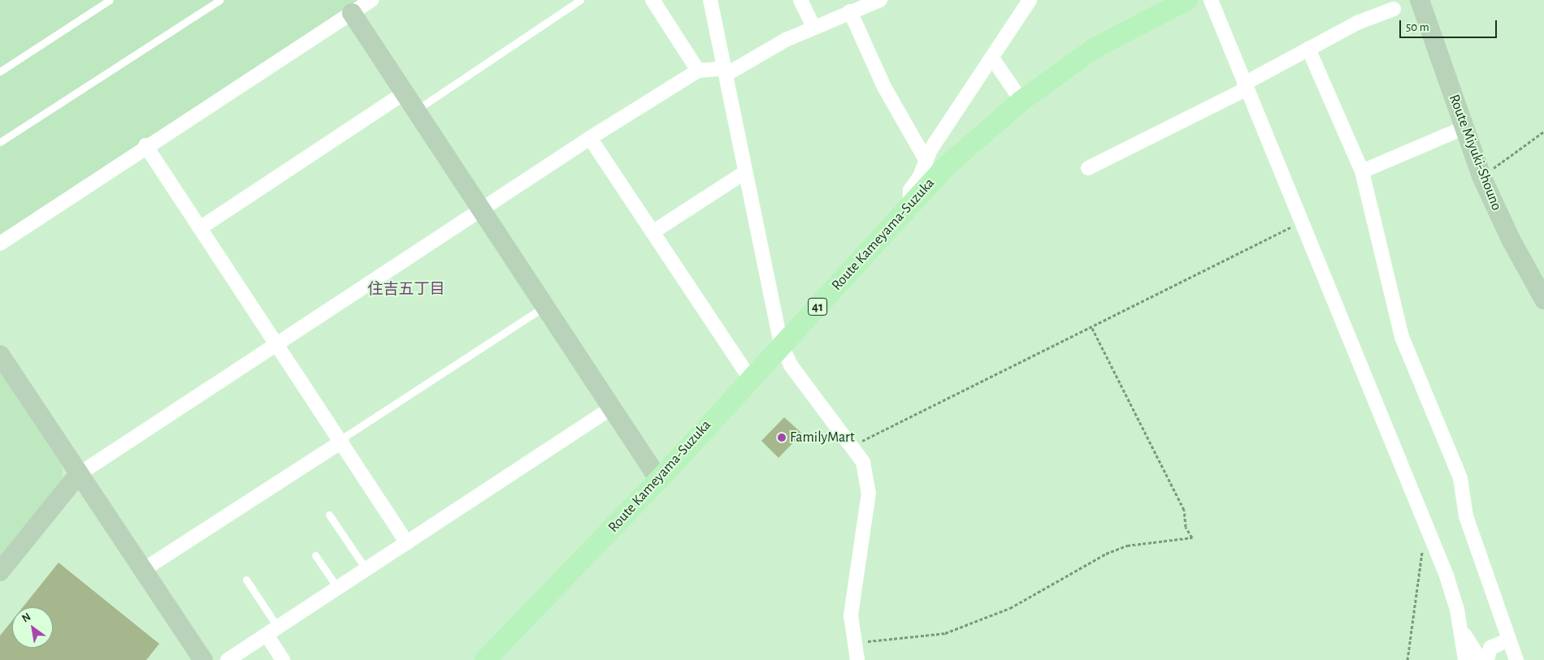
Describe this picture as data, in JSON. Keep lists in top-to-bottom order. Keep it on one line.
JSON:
{"streets":{"main road":["Route Kameyama-Suzuka","41"],"street":["Route Miyuki-Shouno"]},"districts":["住吉五丁目"],"places":["FamilyMart"],"scale_bar":"50 m","north":"top left"}
